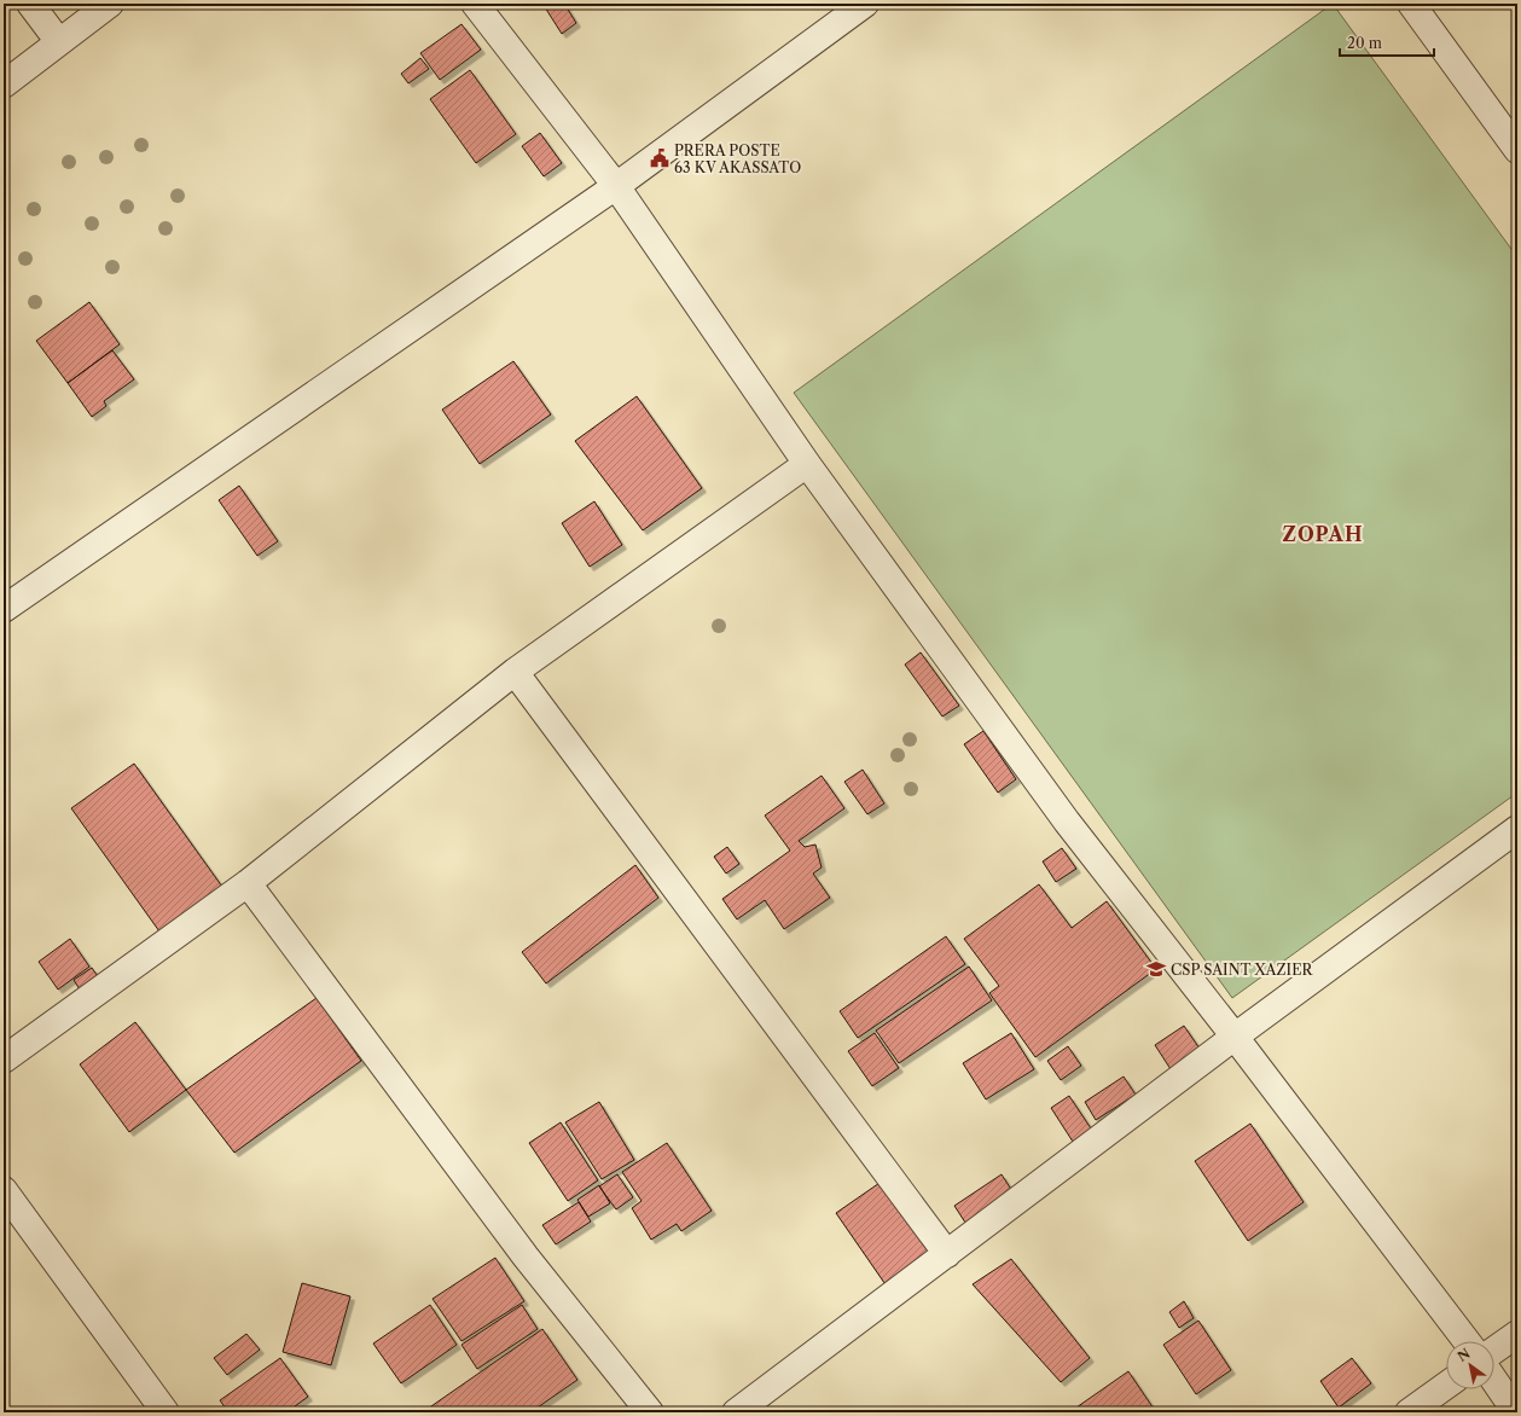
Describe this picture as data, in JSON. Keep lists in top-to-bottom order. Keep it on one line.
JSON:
{"districts":["ZOPAH"],"places":{"public building":["PRERA POSTE 63 KV AKASSATO"],"school or university":["CSP SAINT XAZIER"]},"scale_bar":"20 m","north":"top left"}
